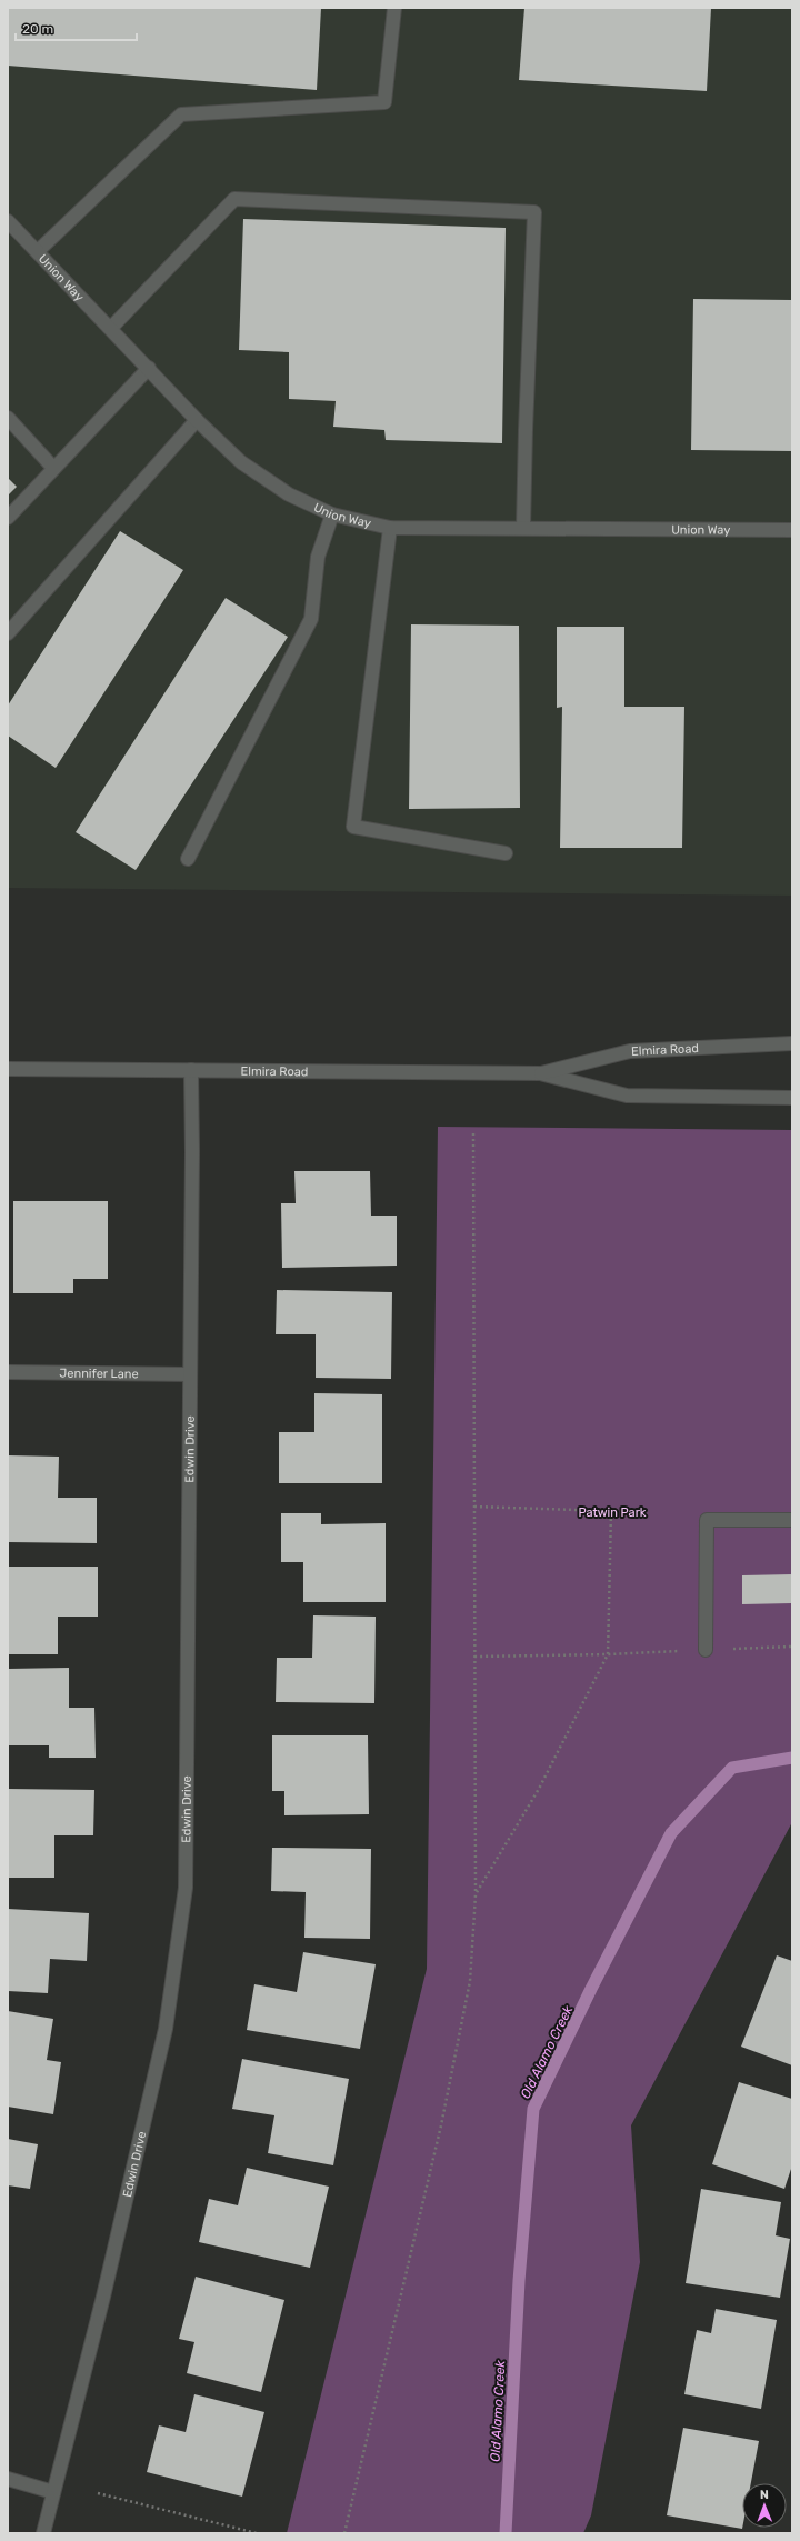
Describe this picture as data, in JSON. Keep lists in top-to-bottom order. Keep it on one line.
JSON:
{"streets":{"street":["Union Way","Elmira Road","Jennifer Lane","Edwin Drive"]},"crossings":[["Elmira Road","Edwin Drive"],["Jennifer Lane","Edwin Drive"]],"water":["Old Alamo Creek"],"parks":["Patwin Park"],"scale_bar":"20 m","north":"top"}
